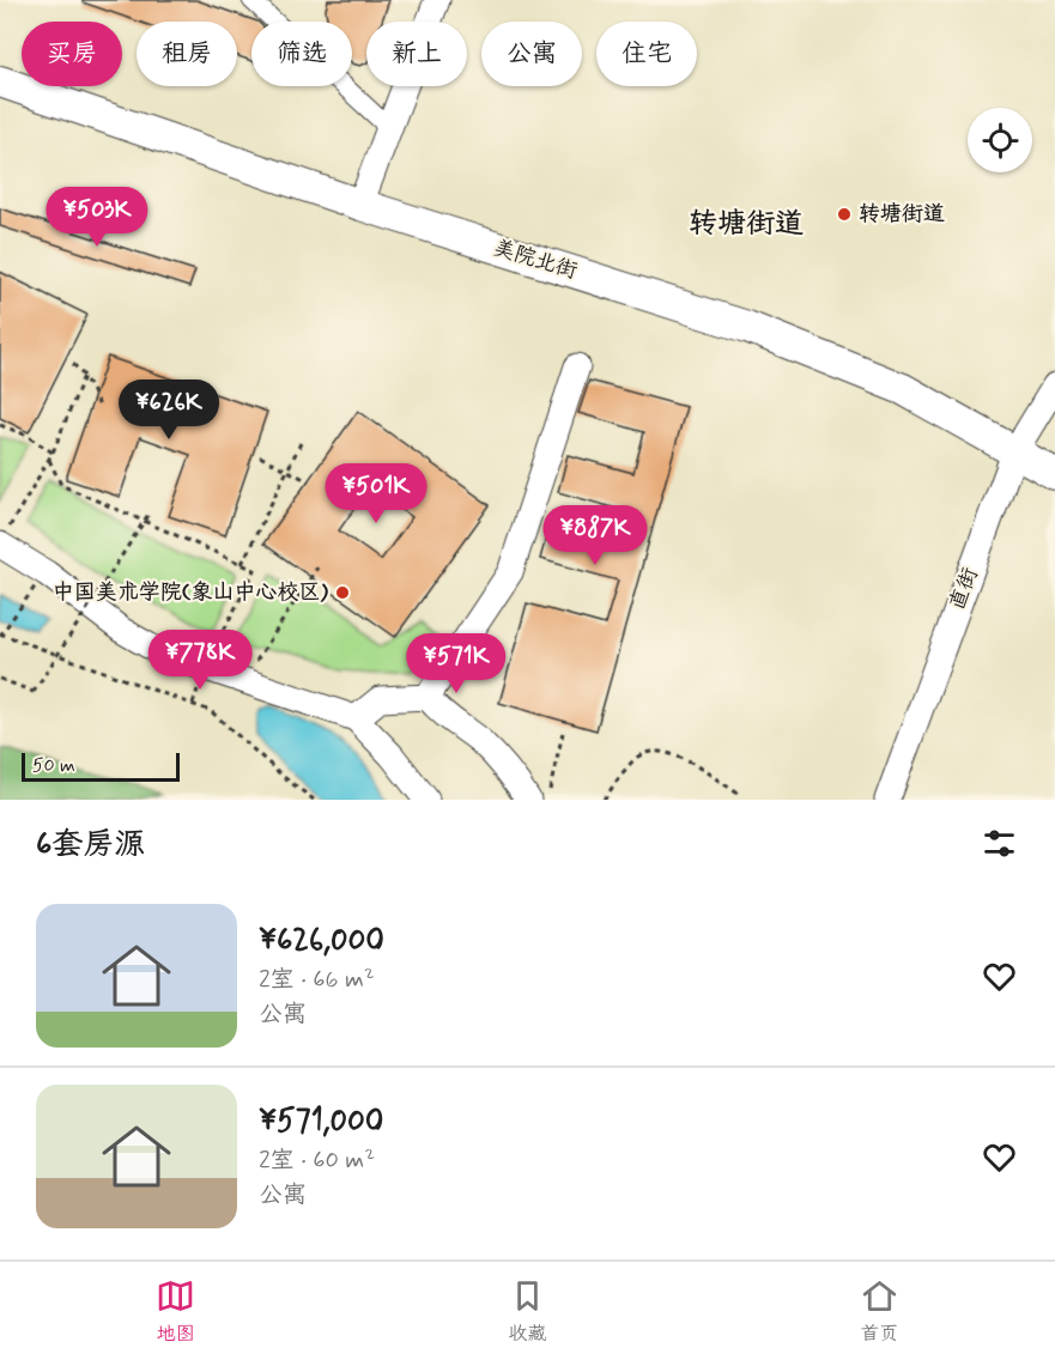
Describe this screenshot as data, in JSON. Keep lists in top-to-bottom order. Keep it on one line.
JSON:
{"streets":{"street":["美院北街","直街"]},"crossings":[["美院北街","直街"]],"districts":["转塘街道"],"places":["转塘街道","中国美术学院(象山中心校区)"],"scale_bar":"50 m","page":{"chip":["买房","租房","筛选","新上","公寓","住宅"],"price":["¥503K","¥626K","¥501K","¥887K","¥778K","¥571K"],"scale":"50 m","heading":"6套房源","list":[{"name":"¥626,000","note":"2室 · 66 m² · 公寓"},{"name":"¥571,000","note":"2室 · 60 m² · 公寓"}],"tabs":["地图","收藏","首页"]}}
